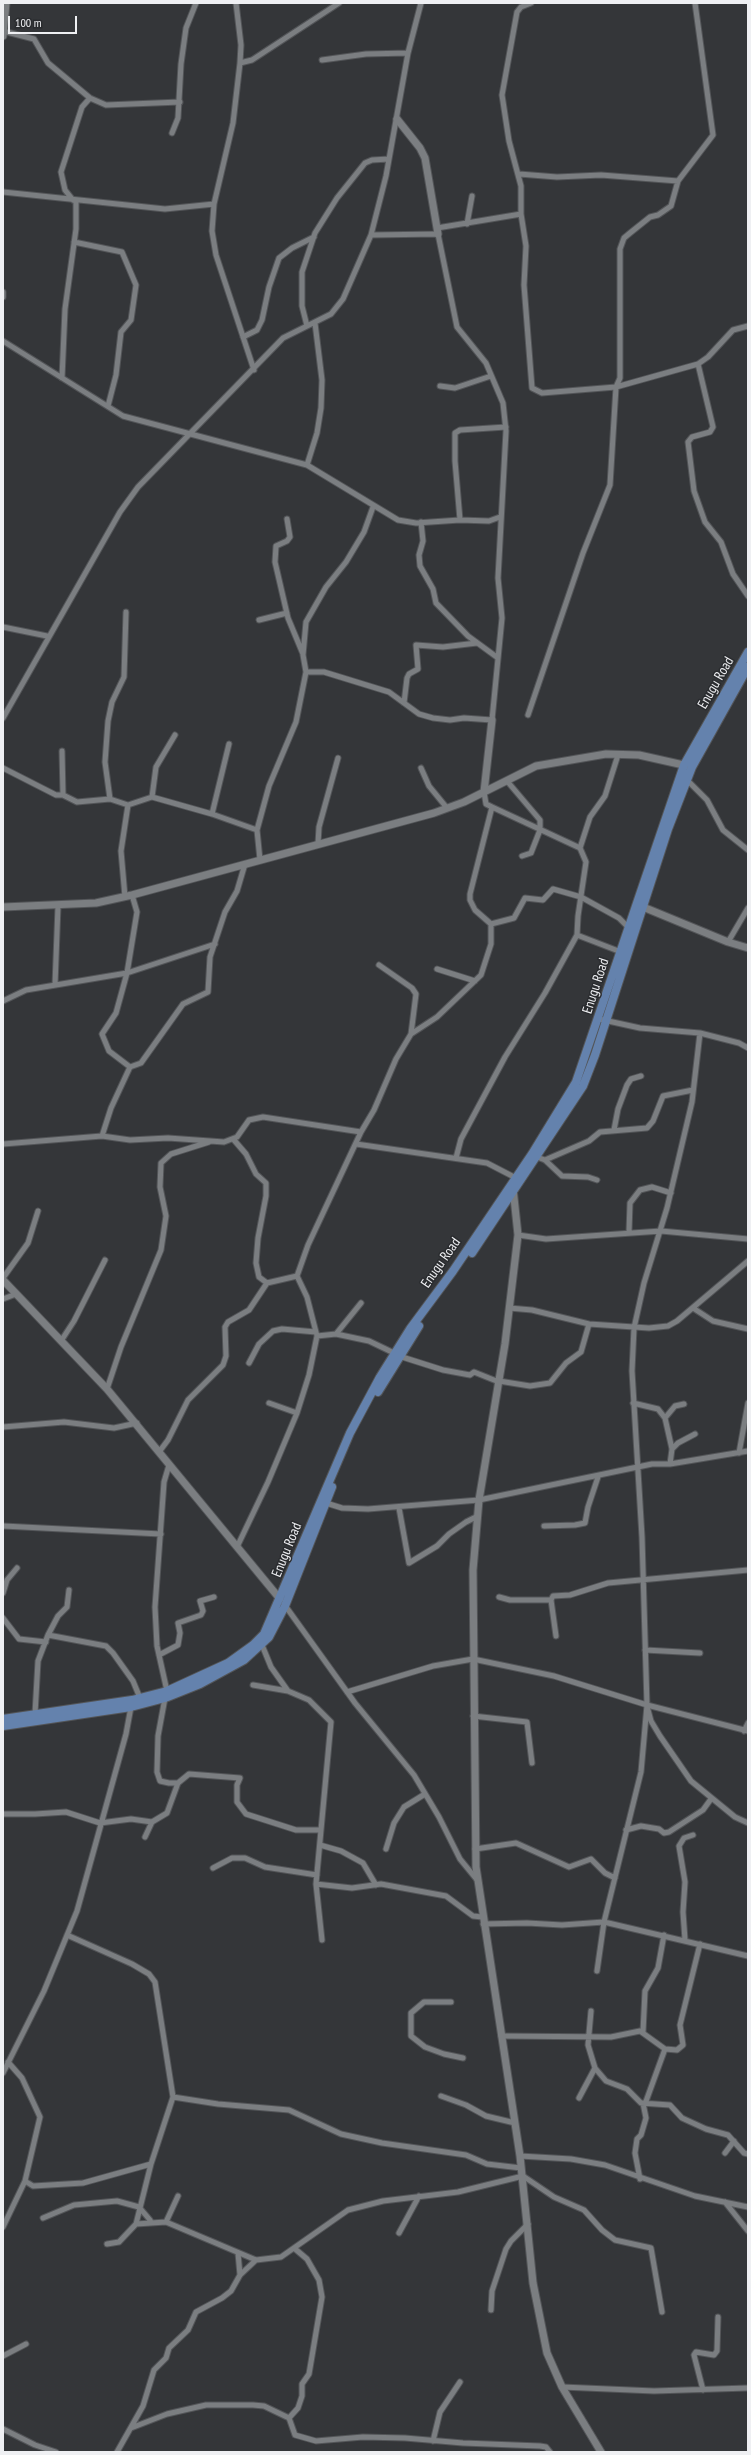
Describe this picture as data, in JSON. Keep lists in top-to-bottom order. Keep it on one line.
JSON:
{"streets":{"main road":["Enugu Road"]},"scale_bar":"100 m"}
